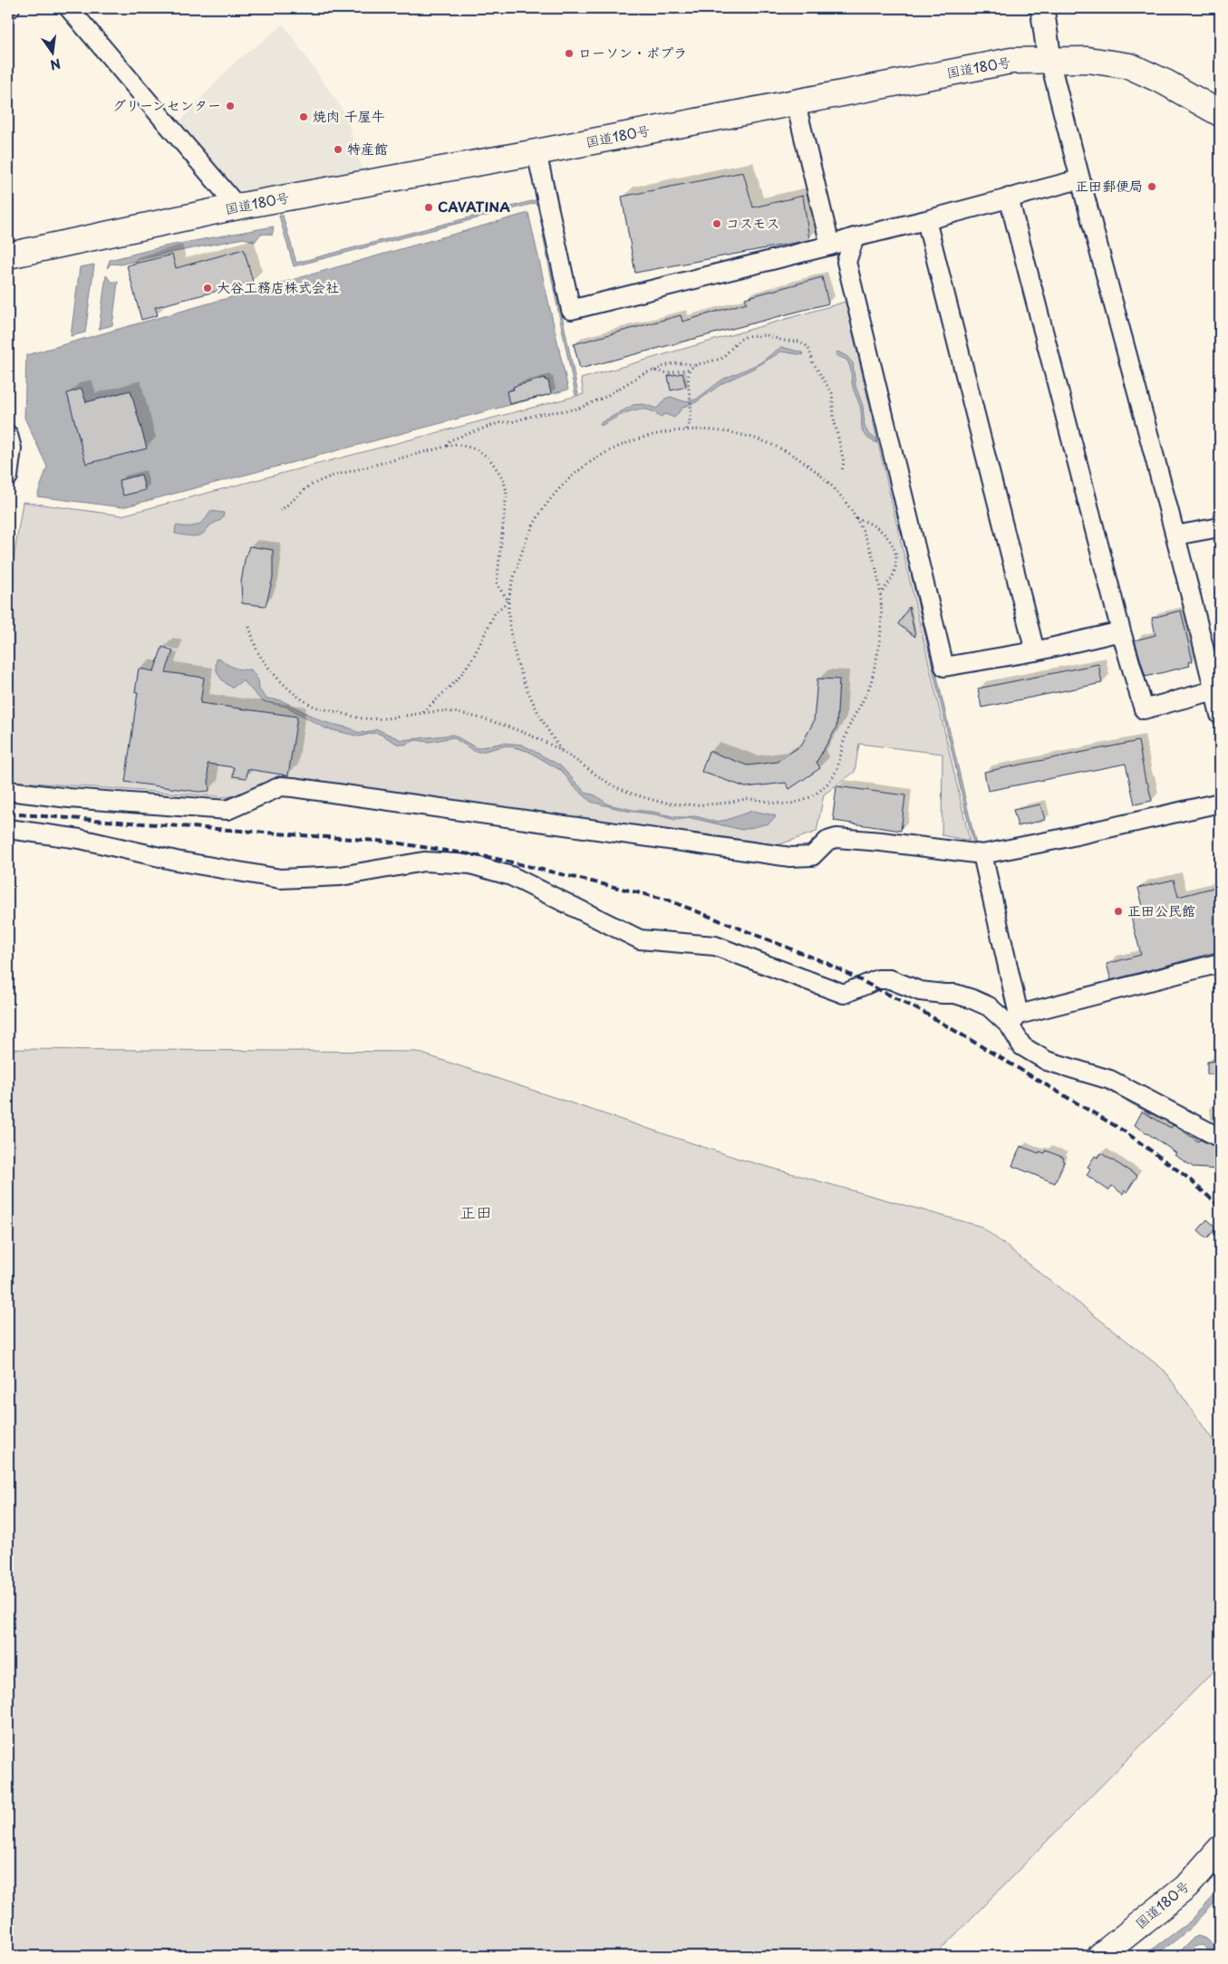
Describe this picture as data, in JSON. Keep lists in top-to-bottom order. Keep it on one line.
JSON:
{"streets":{"highway":["国道180号"]},"districts":["正田"],"places":["ローソン・ポプラ","グリーンセンター","焼肉 千屋牛","特産館","正田郵便局","CAVATINA","コスモス","大谷工務店株式会社","正田公民館"],"north":"bottom"}
